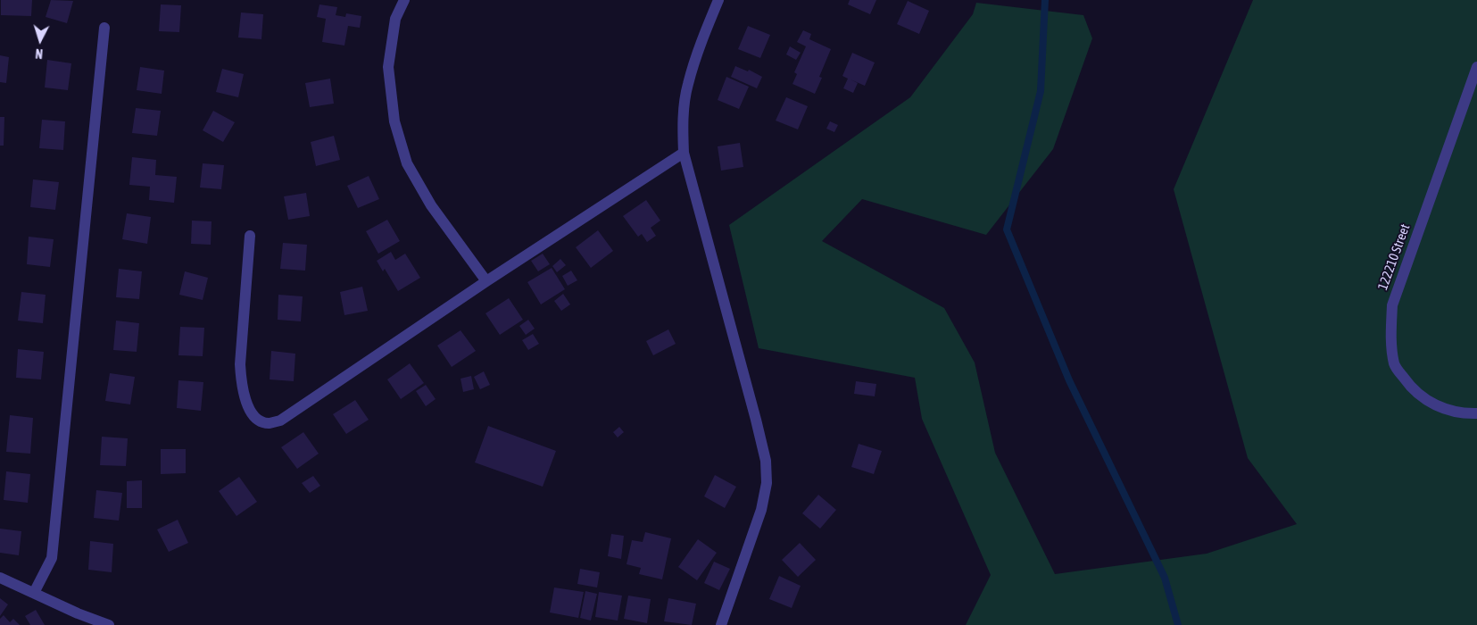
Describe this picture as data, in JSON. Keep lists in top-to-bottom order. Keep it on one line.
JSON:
{"streets":{"street":["122210 Street"]},"north":"bottom"}
